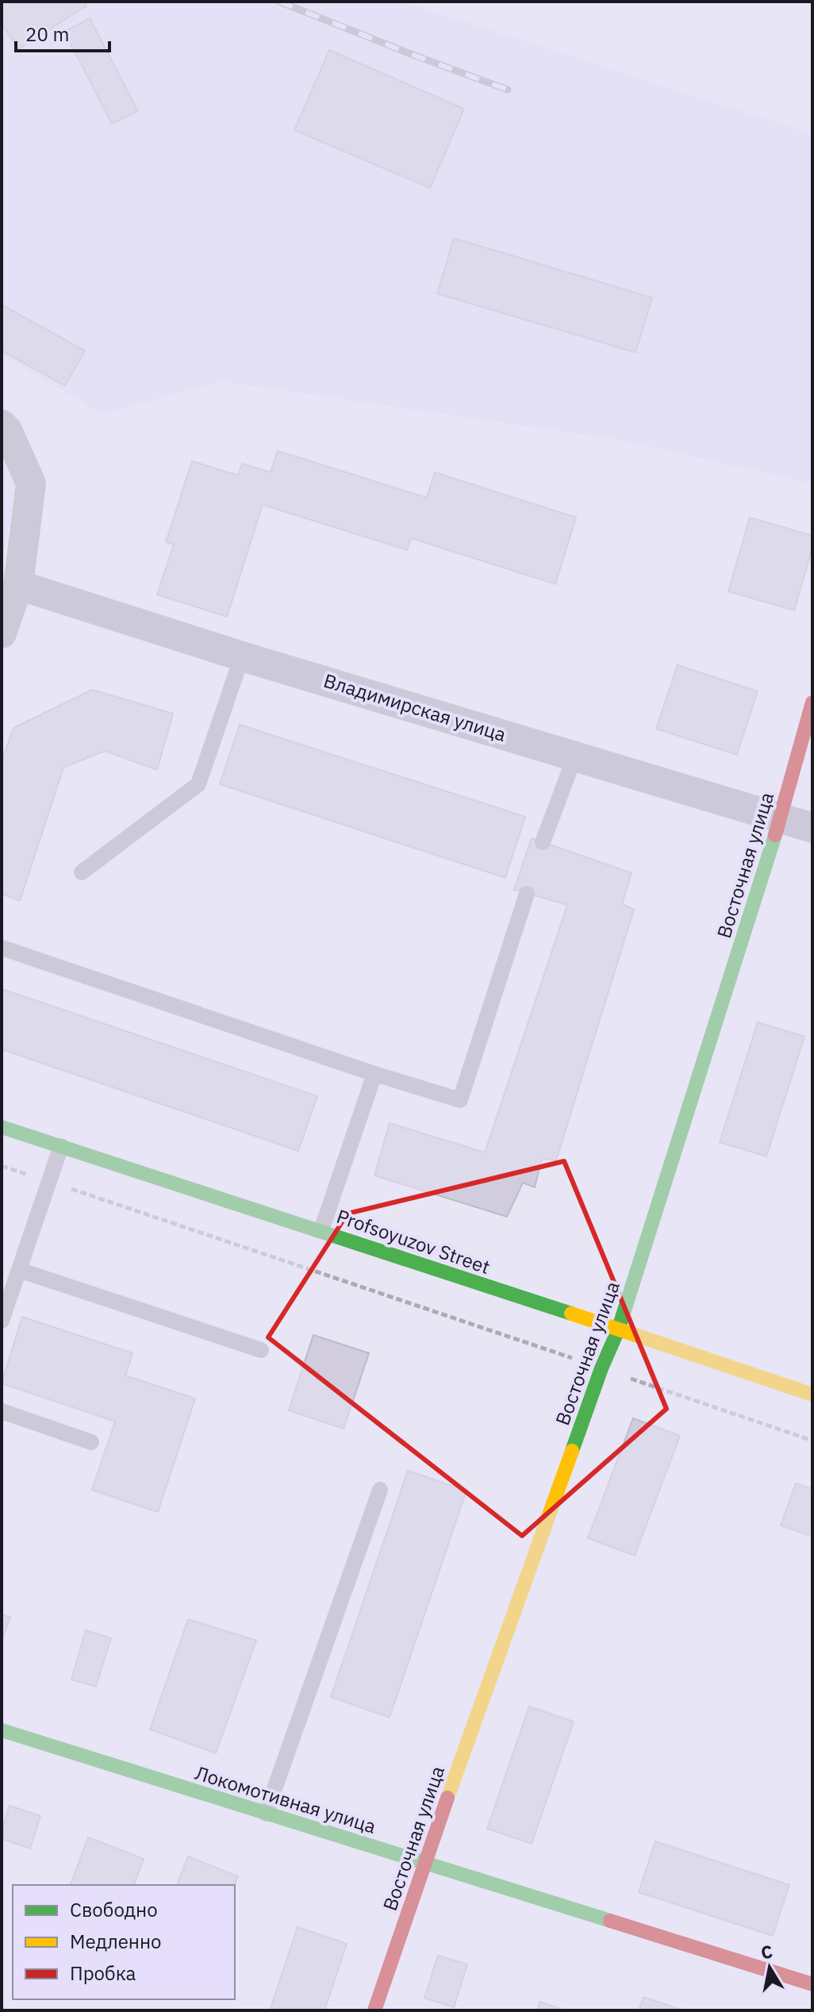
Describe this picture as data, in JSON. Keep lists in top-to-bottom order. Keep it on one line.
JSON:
{"streets":{"street":["Владимирская улица","Восточная улица","Profsoyuzov Street","Локомотивная улица"]},"crossings":[["Владимирская улица","Восточная улица"],["Восточная улица","Profsoyuzov Street"],["Восточная улица","Локомотивная улица"]],"legend":["Свободно","Медленно","Пробка"],"scale_bar":"20 m","north":"top"}
